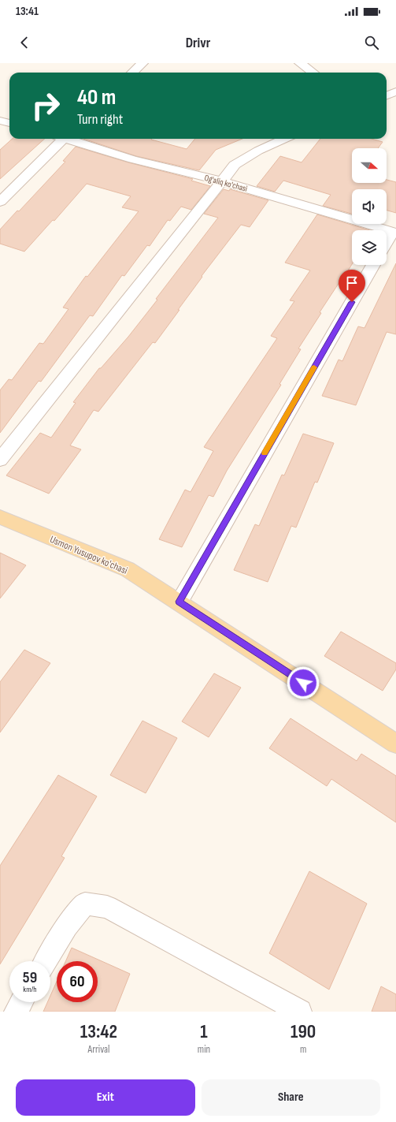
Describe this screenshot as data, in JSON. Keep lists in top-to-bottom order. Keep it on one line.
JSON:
{"streets":{"main road":["Usmon Yusupov ko'chasi"],"street":["Og'aliq ko'chasi"]},"north":"right","page":{"status":"13:41","header":"Drivr","turn":["40 m","Turn right"],"speed":"59 km/h","limit":"60","eta":["13:42","Arrival","1","min","190","m"],"buttons":["Exit","Share"]}}
